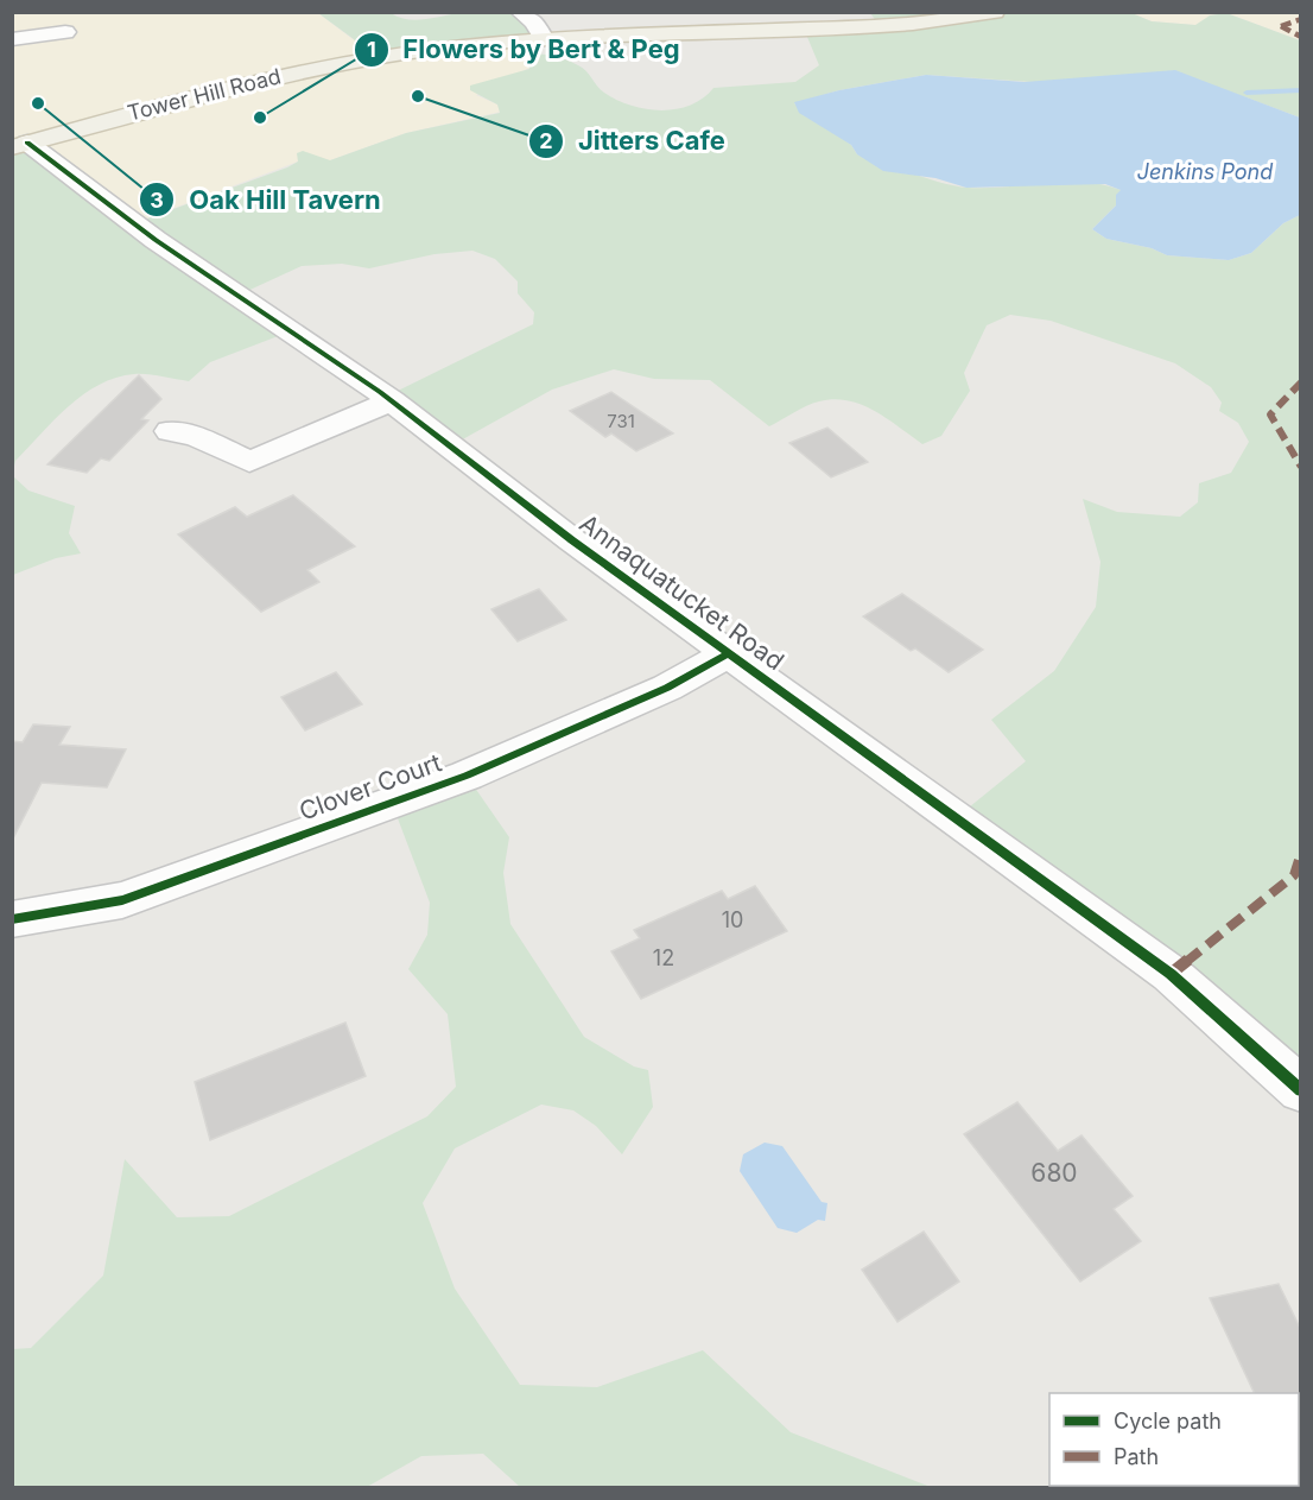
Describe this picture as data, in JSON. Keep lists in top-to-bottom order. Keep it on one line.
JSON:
{"streets":{"main road":["Tower Hill Road"],"street":["Annaquatucket Road","Clover Court"]},"crossings":[["Tower Hill Road","Annaquatucket Road"],["Annaquatucket Road","Clover Court"]],"water":["Jenkins Pond"],"places":["Jitters Cafe","Oak Hill Tavern","Flowers by Bert & Peg"],"house_numbers":["731","10","12","680"],"legend":["Cycle path","Path"]}
